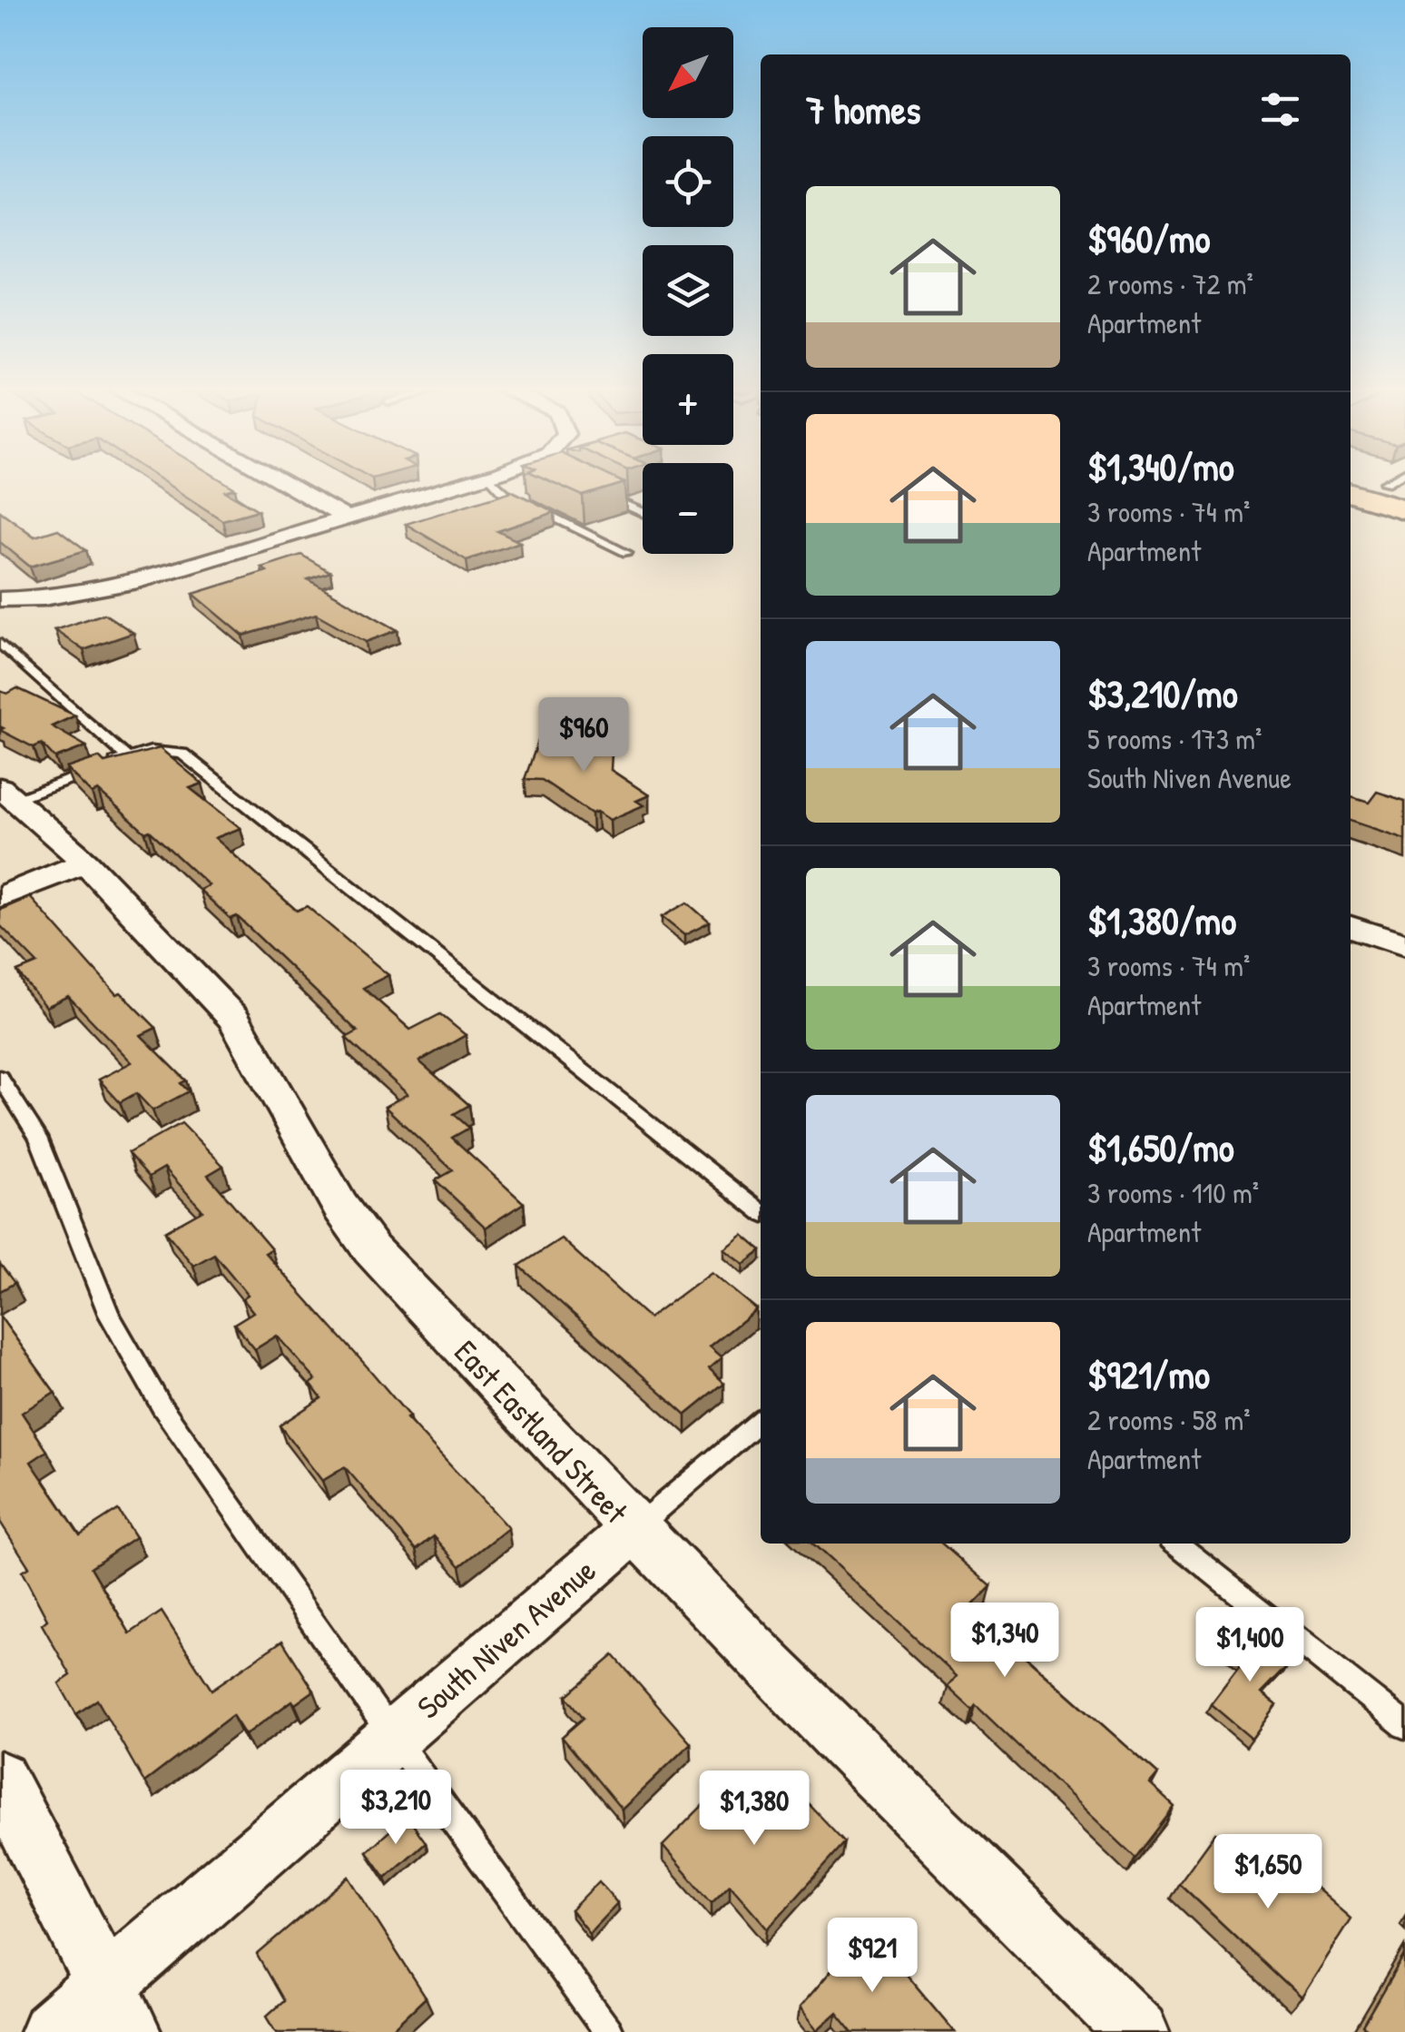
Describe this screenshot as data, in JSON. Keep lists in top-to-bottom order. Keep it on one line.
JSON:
{"streets":{"street":["East Eastland Street","South Niven Avenue"]},"crossings":[["East Eastland Street","South Niven Avenue"]],"north":"bottom left","page":{"map_buttons":["+","−"],"heading":"7 homes","list":[{"name":"$960/mo","note":"2 rooms · 72 m² · Apartment"},{"name":"$1,340/mo","note":"3 rooms · 74 m² · Apartment"},{"name":"$3,210/mo","note":"5 rooms · 173 m² · South Niven Avenue"},{"name":"$1,380/mo","note":"3 rooms · 74 m² · Apartment"},{"name":"$1,650/mo","note":"3 rooms · 110 m² · Apartment"},{"name":"$921/mo","note":"2 rooms · 58 m² · Apartment"}],"price":["$960","$1,340","$1,400","$3,210","$1,380","$1,650","$921"]}}
